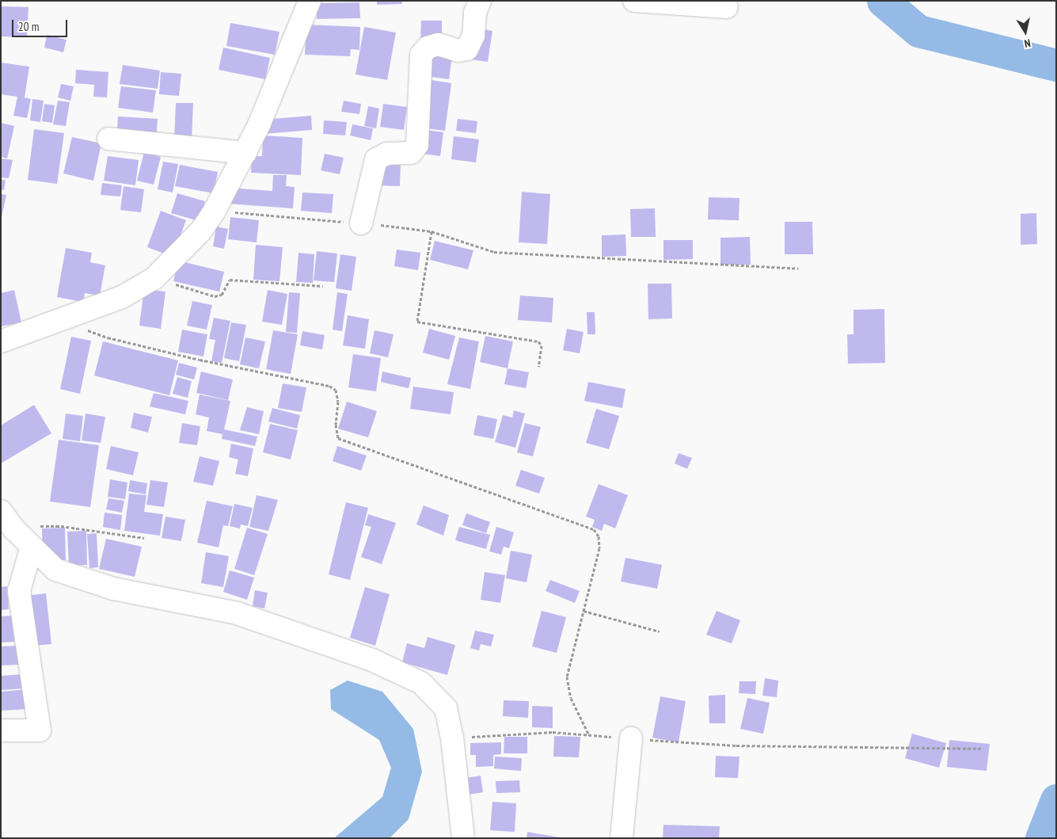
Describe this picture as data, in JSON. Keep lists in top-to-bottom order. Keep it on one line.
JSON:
{"scale_bar":"20 m","north":"bottom"}
